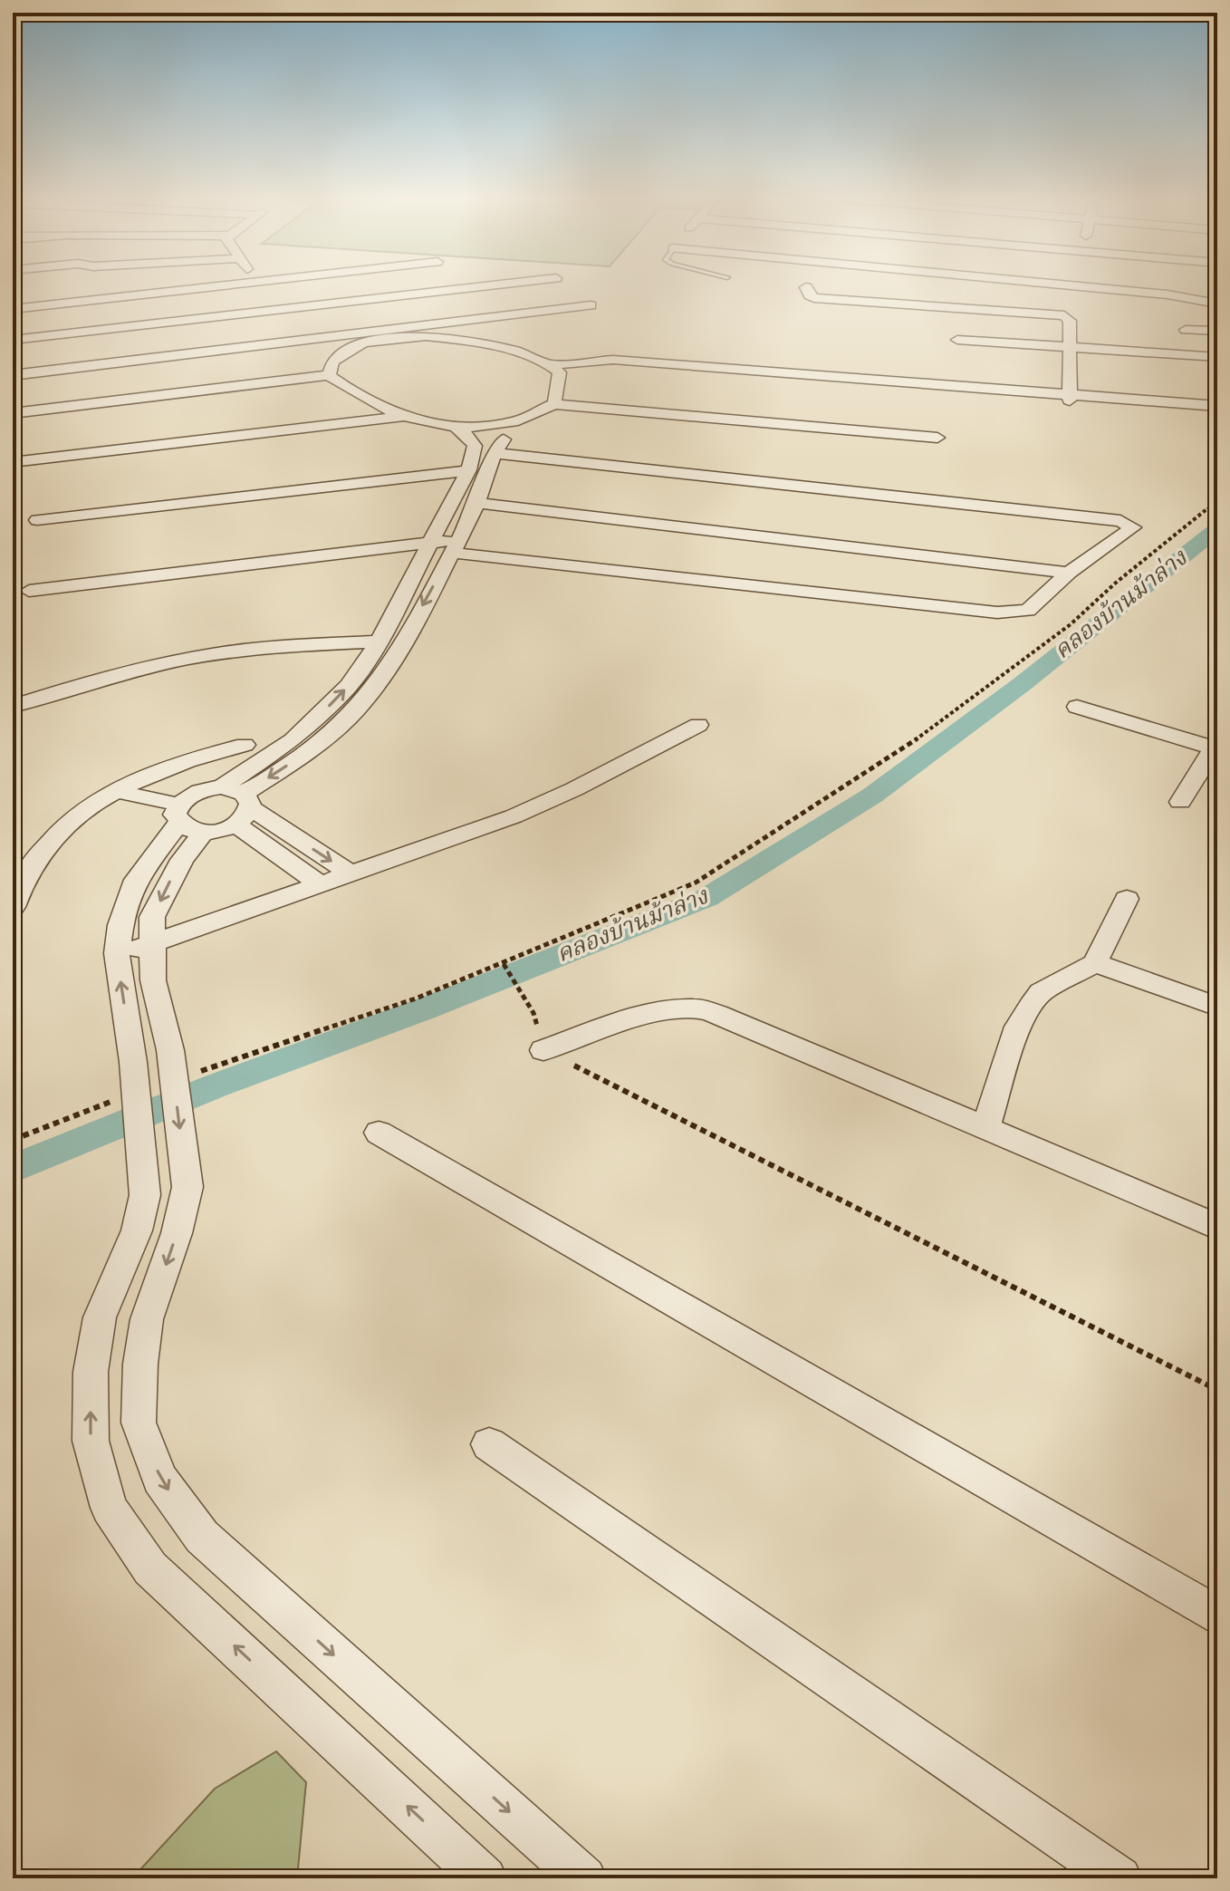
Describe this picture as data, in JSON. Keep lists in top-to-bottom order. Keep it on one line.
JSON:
{"water":["คลองบ้านม้าล่าง"]}
